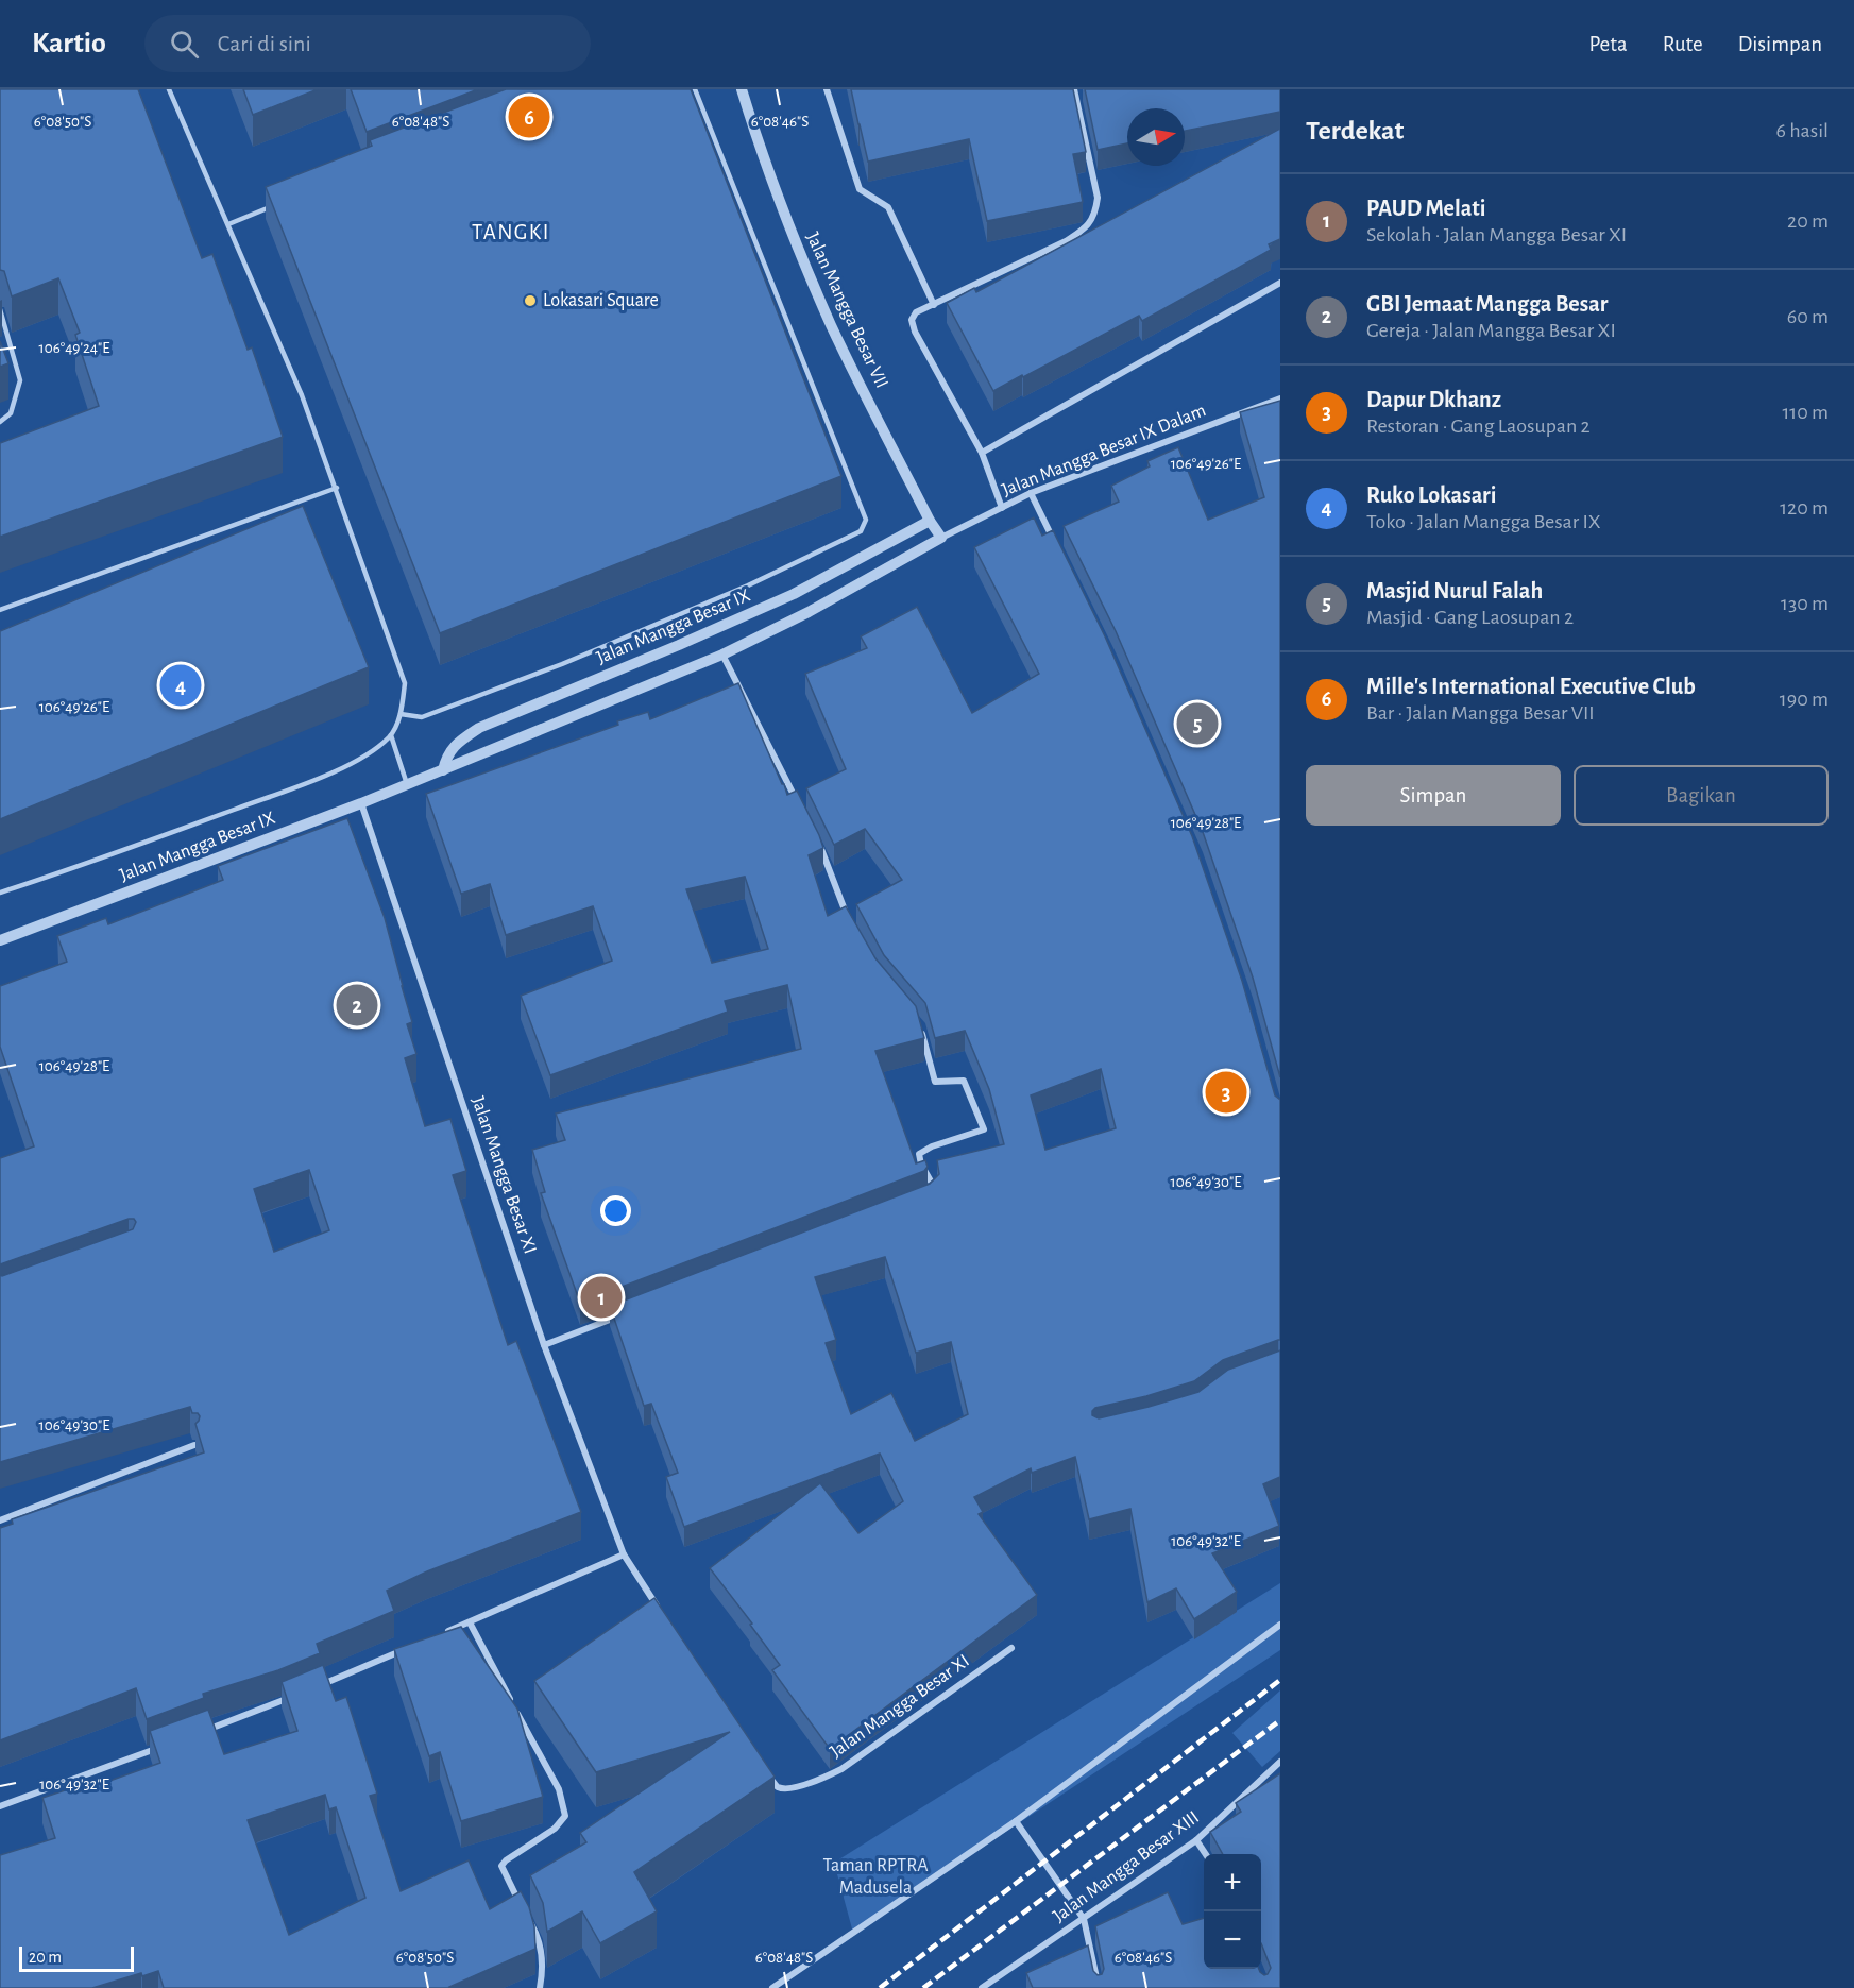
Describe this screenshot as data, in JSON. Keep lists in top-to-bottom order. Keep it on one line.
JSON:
{"streets":{"street":["Jalan Mangga Besar VII","Jalan Mangga Besar IX Dalam","Jalan Mangga Besar IX","Jalan Mangga Besar XI","Jalan Mangga Besar XIII"]},"crossings":[["Jalan Mangga Besar VII","Jalan Mangga Besar IX Dalam"],["Jalan Mangga Besar VII","Jalan Mangga Besar IX"],["Jalan Mangga Besar IX Dalam","Jalan Mangga Besar IX"],["Jalan Mangga Besar IX","Jalan Mangga Besar XI"]],"districts":["TANGKI"],"parks":["Taman RPTRA Madusela"],"places":["Lokasari Square"],"scale_bar":"20 m","north":"right","page":{"header":"Kartio","search":"Cari di sini","nav":["Peta","Rute","Disimpan"],"heading":["Terdekat","6 hasil"],"pins":["6","4","5","2","3","1"],"list":[{"mark":"1","name":"PAUD Melati","note":"Sekolah · Jalan Mangga Besar XI","value":"20 m"},{"mark":"2","name":"GBI Jemaat Mangga Besar","note":"Gereja · Jalan Mangga Besar XI","value":"60 m"},{"mark":"3","name":"Dapur Dkhanz","note":"Restoran · Gang Laosupan 2","value":"110 m"},{"mark":"4","name":"Ruko Lokasari","note":"Toko · Jalan Mangga Besar IX","value":"120 m"},{"mark":"5","name":"Masjid Nurul Falah","note":"Masjid · Gang Laosupan 2","value":"130 m"},{"mark":"6","name":"Mille's International Executive Club","note":"Bar · Jalan Mangga Besar VII","value":"190 m"}],"buttons":["Simpan","Bagikan"],"map_buttons":["+","−"],"scale":"20 m"},"coordinates":["6°08'50\"S","6°08'48\"S","6°08'46\"S","106°49'24\"E","106°49'26\"E","106°49'28\"E","106°49'30\"E","106°49'32\"E"]}
